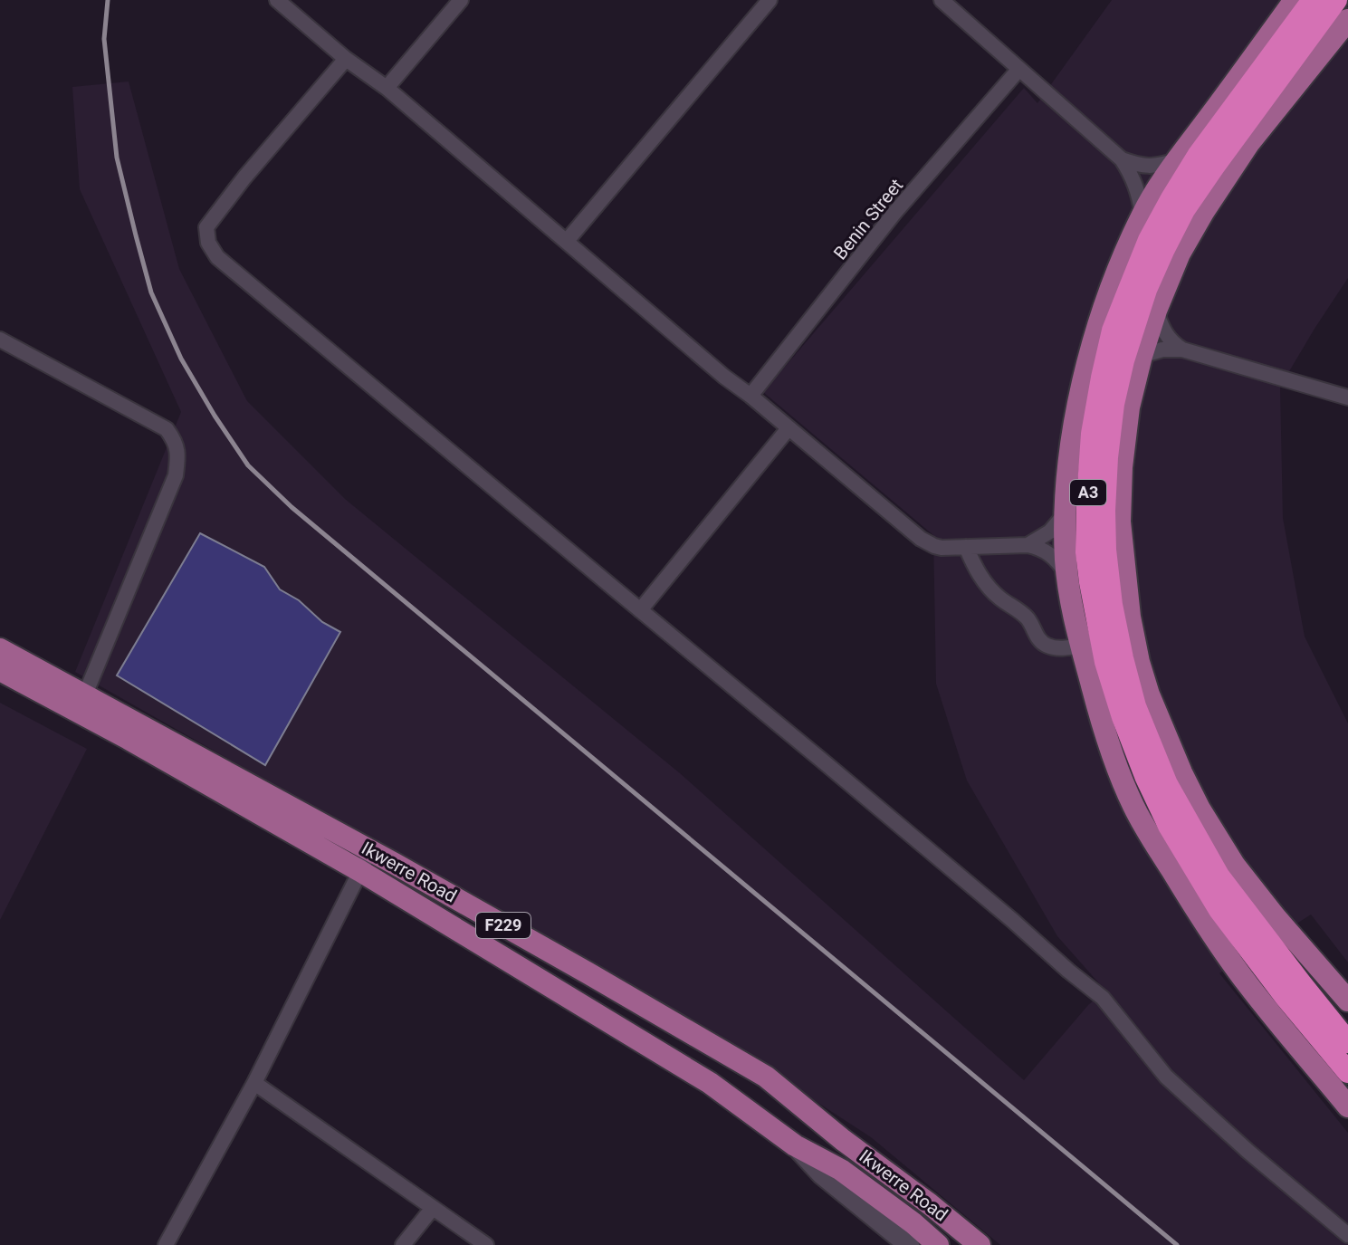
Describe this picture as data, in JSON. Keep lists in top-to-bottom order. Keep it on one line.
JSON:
{"streets":{"highway":["A3"],"main road":["Ikwerre Road","F229"],"street":["Benin Street"]},"crossings":[["Ikwerre Road","F229"]]}
